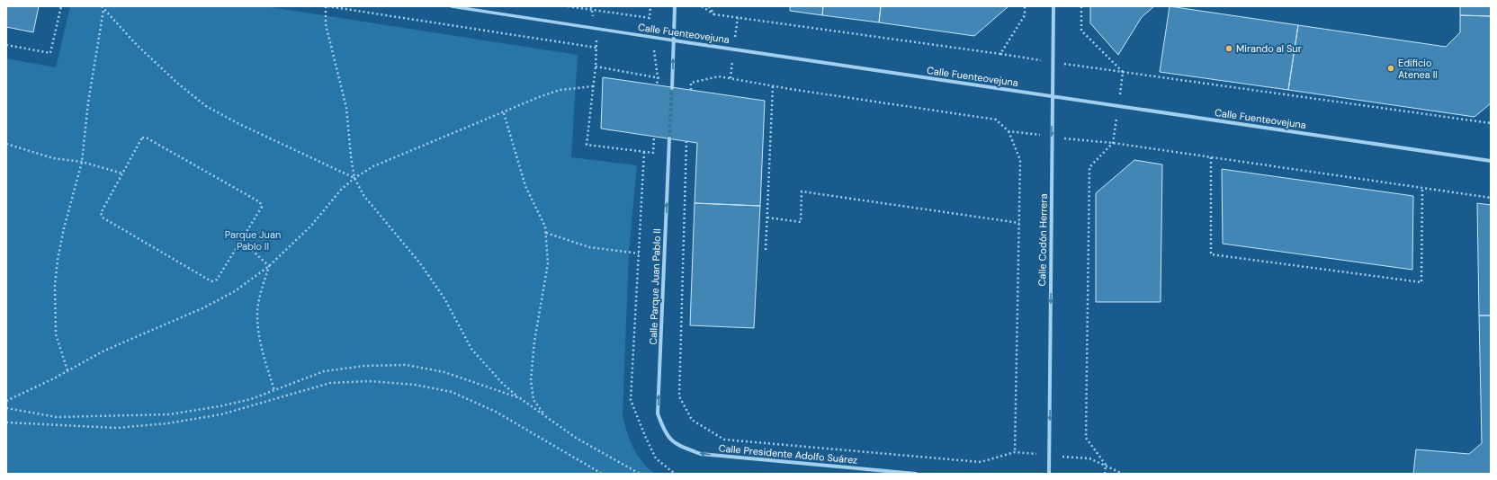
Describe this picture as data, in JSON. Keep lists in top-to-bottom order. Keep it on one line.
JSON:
{"streets":{"street":["Calle Fuenteovejuna","Calle Codón Herrera","Calle Parque Juan Pablo II","Calle Presidente Adolfo Suárez"]},"crossings":[["Calle Fuenteovejuna","Calle Codón Herrera"],["Calle Parque Juan Pablo II","Calle Presidente Adolfo Suárez"]],"one_way":["Calle Codón Herrera","Calle Parque Juan Pablo II","Calle Presidente Adolfo Suárez"],"parks":["Parque Juan Pablo II"],"places":["Mirando al Sur","Edificio Atenea II"]}
